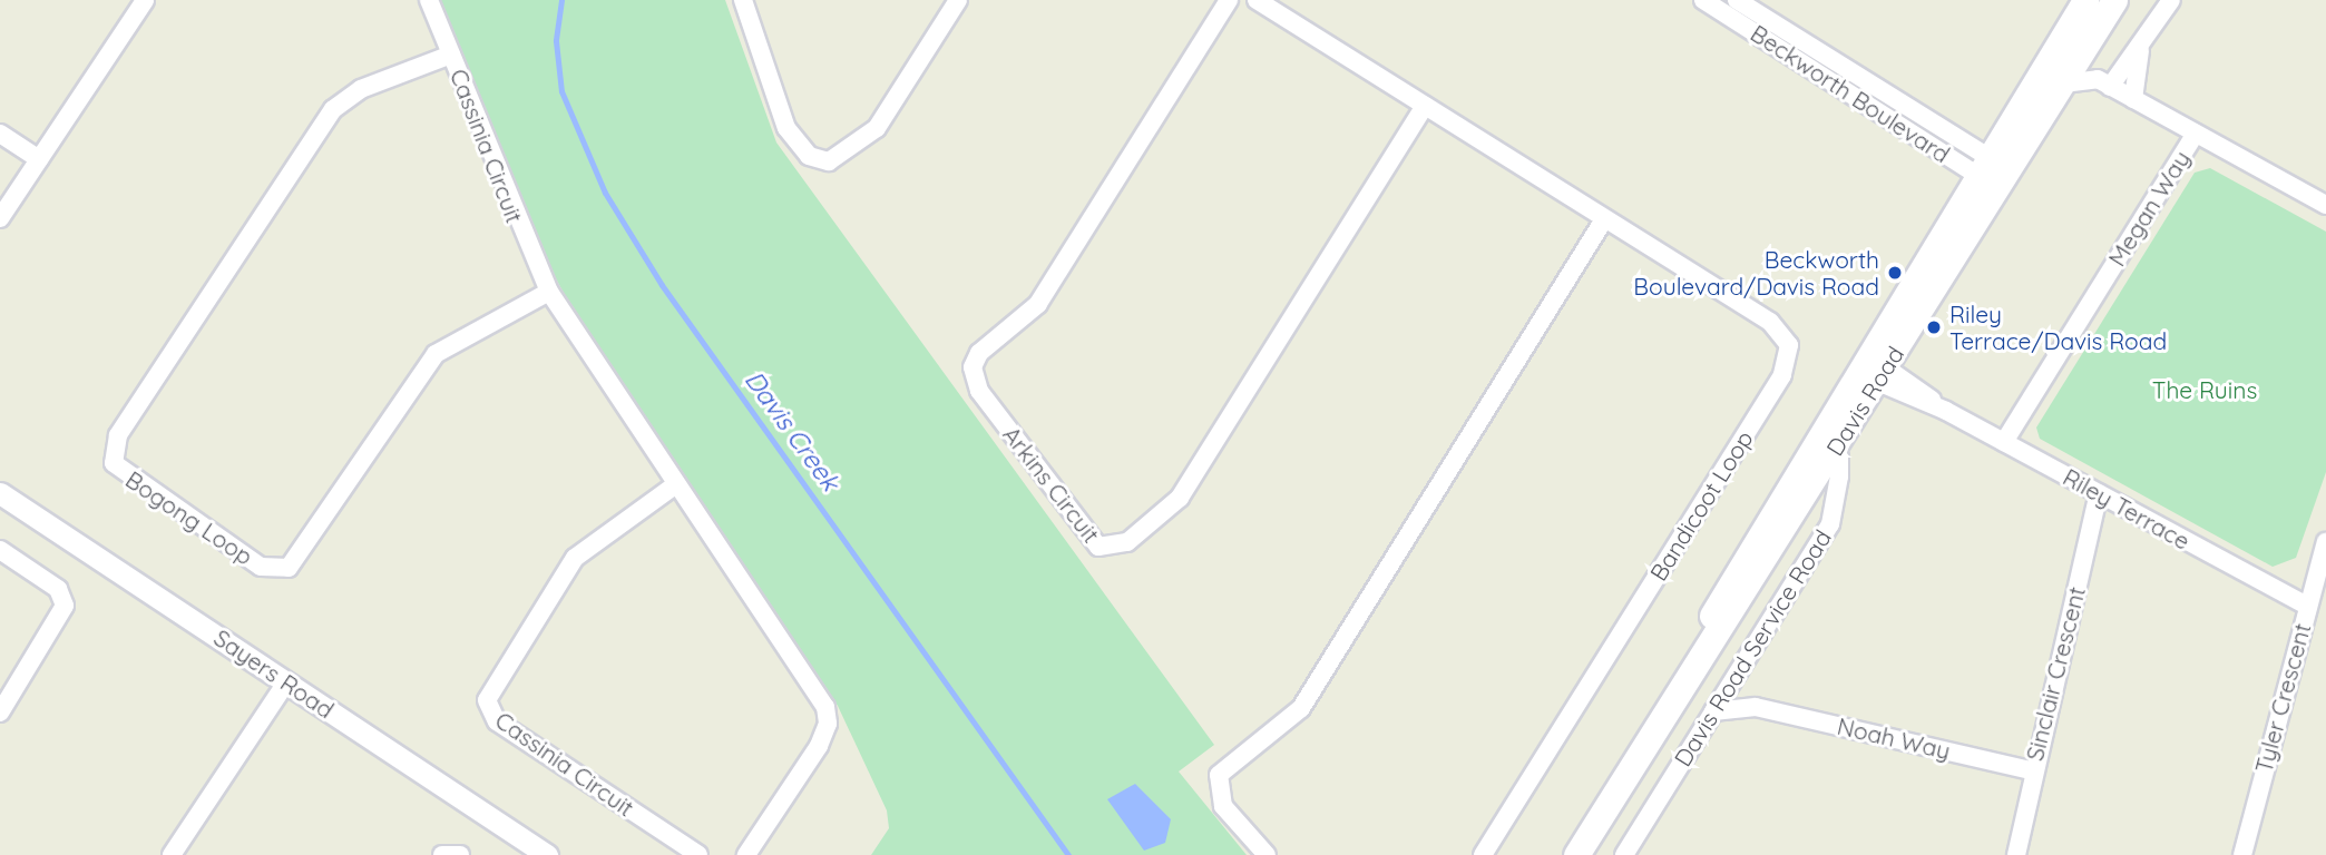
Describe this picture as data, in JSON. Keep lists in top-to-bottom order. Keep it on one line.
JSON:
{"streets":{"main road":["Davis Road"],"street":["Beckworth Boulevard","Cassinia Circuit","Megan Way","Arkins Circuit","Bandicoot Loop","Riley Terrace","Bogong Loop","Davis Road Service Road","Sayers Road","Sinclair Crescent","Tyler Crescent","Noah Way"]},"crossings":[["Beckworth Boulevard","Davis Road"],["Cassinia Circuit","Bogong Loop"],["Megan Way","Riley Terrace"],["Davis Road","Riley Terrace"],["Davis Road","Davis Road Service Road"],["Arkins Circuit","Bandicoot Loop"],["Riley Terrace","Sinclair Crescent"],["Riley Terrace","Tyler Crescent"],["Davis Road Service Road","Noah Way"],["Sinclair Crescent","Noah Way"]],"water":["Davis Creek"],"parks":["The Ruins"],"places":["Beckworth Boulevard/Davis Road","Riley Terrace/Davis Road"]}
